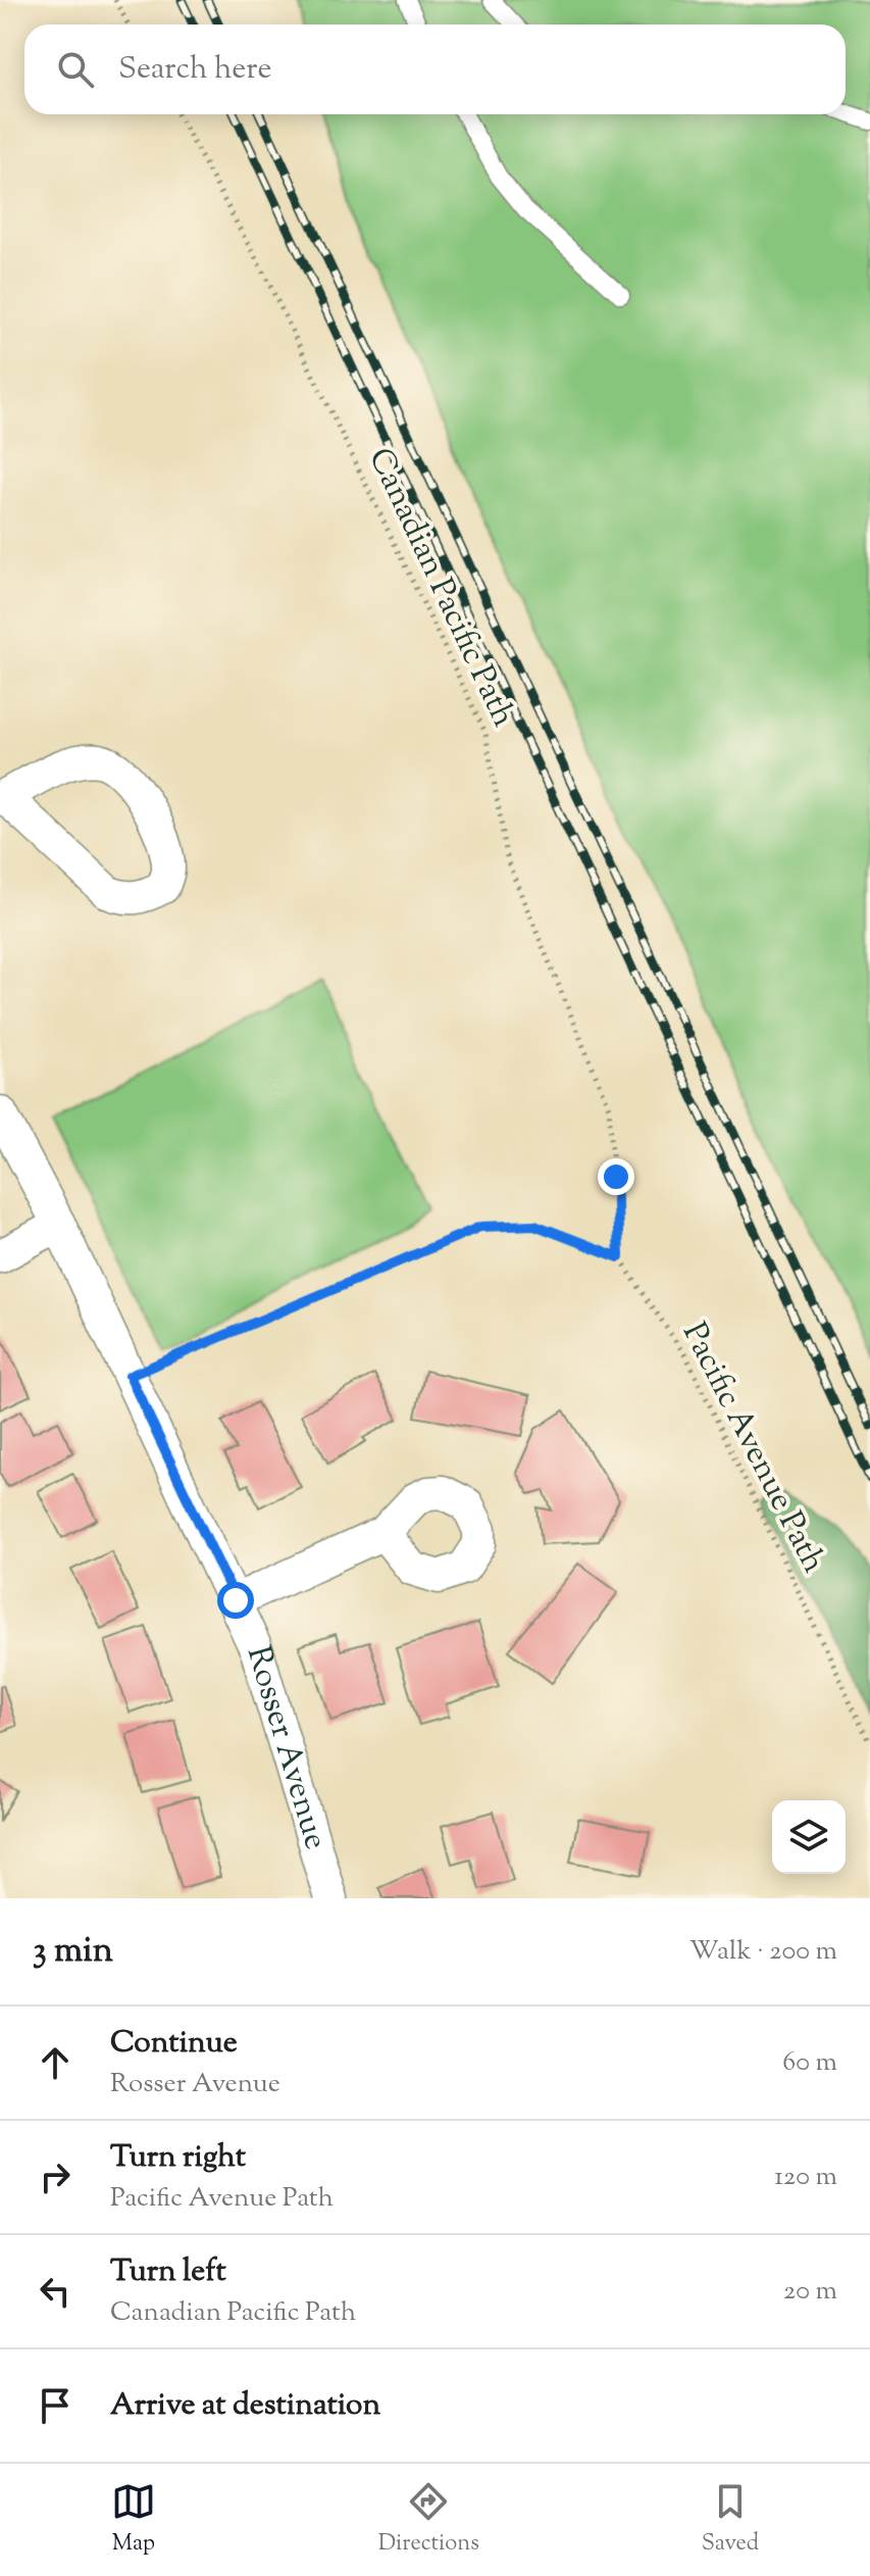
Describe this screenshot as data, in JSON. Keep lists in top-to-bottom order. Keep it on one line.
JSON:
{"streets":{"street":["Rosser Avenue"],"path":["Canadian Pacific Path","Pacific Avenue Path"]},"crossings":[["Canadian Pacific Path","Pacific Avenue Path"]],"page":{"search":"Search here","heading":["3 min","Walk · 200 m"],"list":[["Continue","Rosser Avenue","60 m"],["Turn right","Pacific Avenue Path","120 m"],["Turn left","Canadian Pacific Path","20 m"],"Arrive at destination"],"nav":["Map","Directions","Saved"]}}
